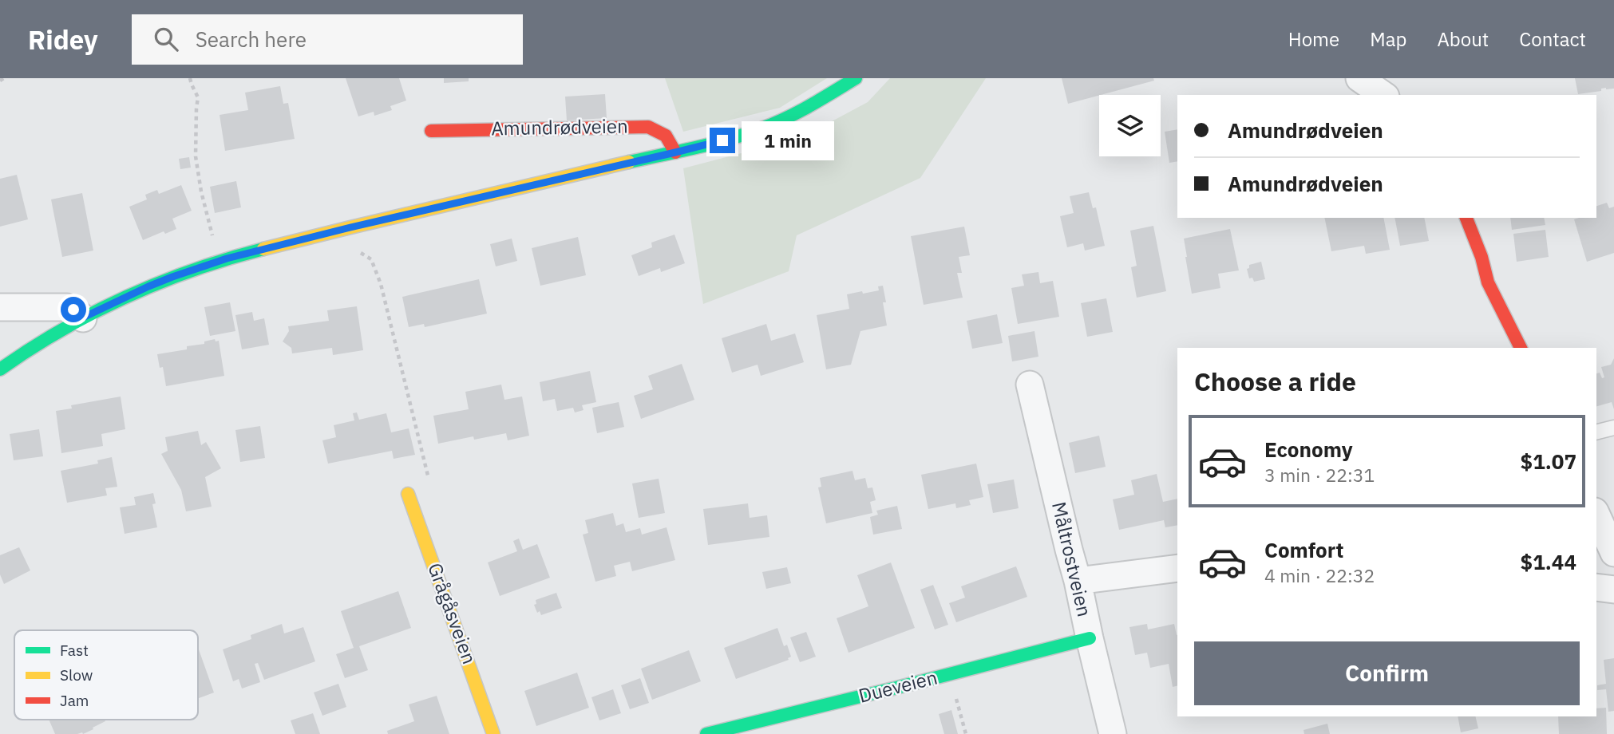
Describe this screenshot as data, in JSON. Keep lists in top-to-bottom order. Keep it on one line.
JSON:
{"streets":{"street":["Amundrødveien","Måltrostveien","Grågåsveien","Dueveien"]},"crossings":[["Måltrostveien","Dueveien"]],"legend":["Fast","Slow","Jam"],"page":{"header":"Ridey","search":"Search here","nav":["Home","Map","About","Contact"],"banner":["Amundrødveien","Amundrødveien"],"bubble":"1 min","heading":"Choose a ride","list":[{"name":"Economy","note":"3 min · 22:31","value":"$1.07"},{"name":"Comfort","note":"4 min · 22:32","value":"$1.44"}],"buttons":"Confirm"}}
